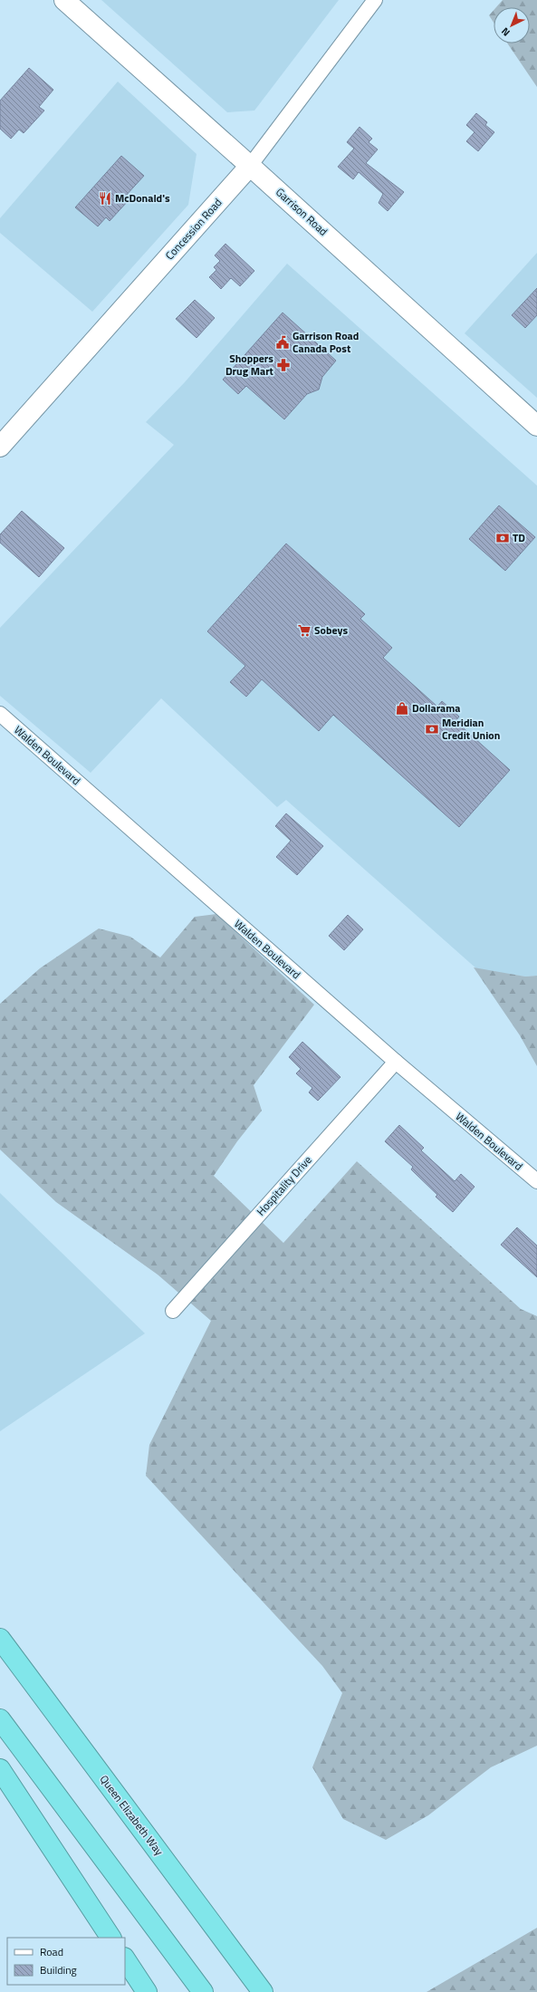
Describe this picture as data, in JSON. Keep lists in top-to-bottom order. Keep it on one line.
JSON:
{"streets":{"highway":["Queen Elizabeth Way"],"main road":["Garrison Road","Concession Road"],"street":["Walden Boulevard","Hospitality Drive"]},"crossings":[["Garrison Road","Concession Road"],["Walden Boulevard","Hospitality Drive"]],"places":{"restaurant":["McDonald's"],"public building":["Garrison Road Canada Post"],"pharmacy":["Shoppers Drug Mart"],"bank":["TD","Meridian Credit Union"],"supermarket":["Sobeys"],"shop":["Dollarama"]},"legend":["Road","Building"],"north":"bottom left"}
